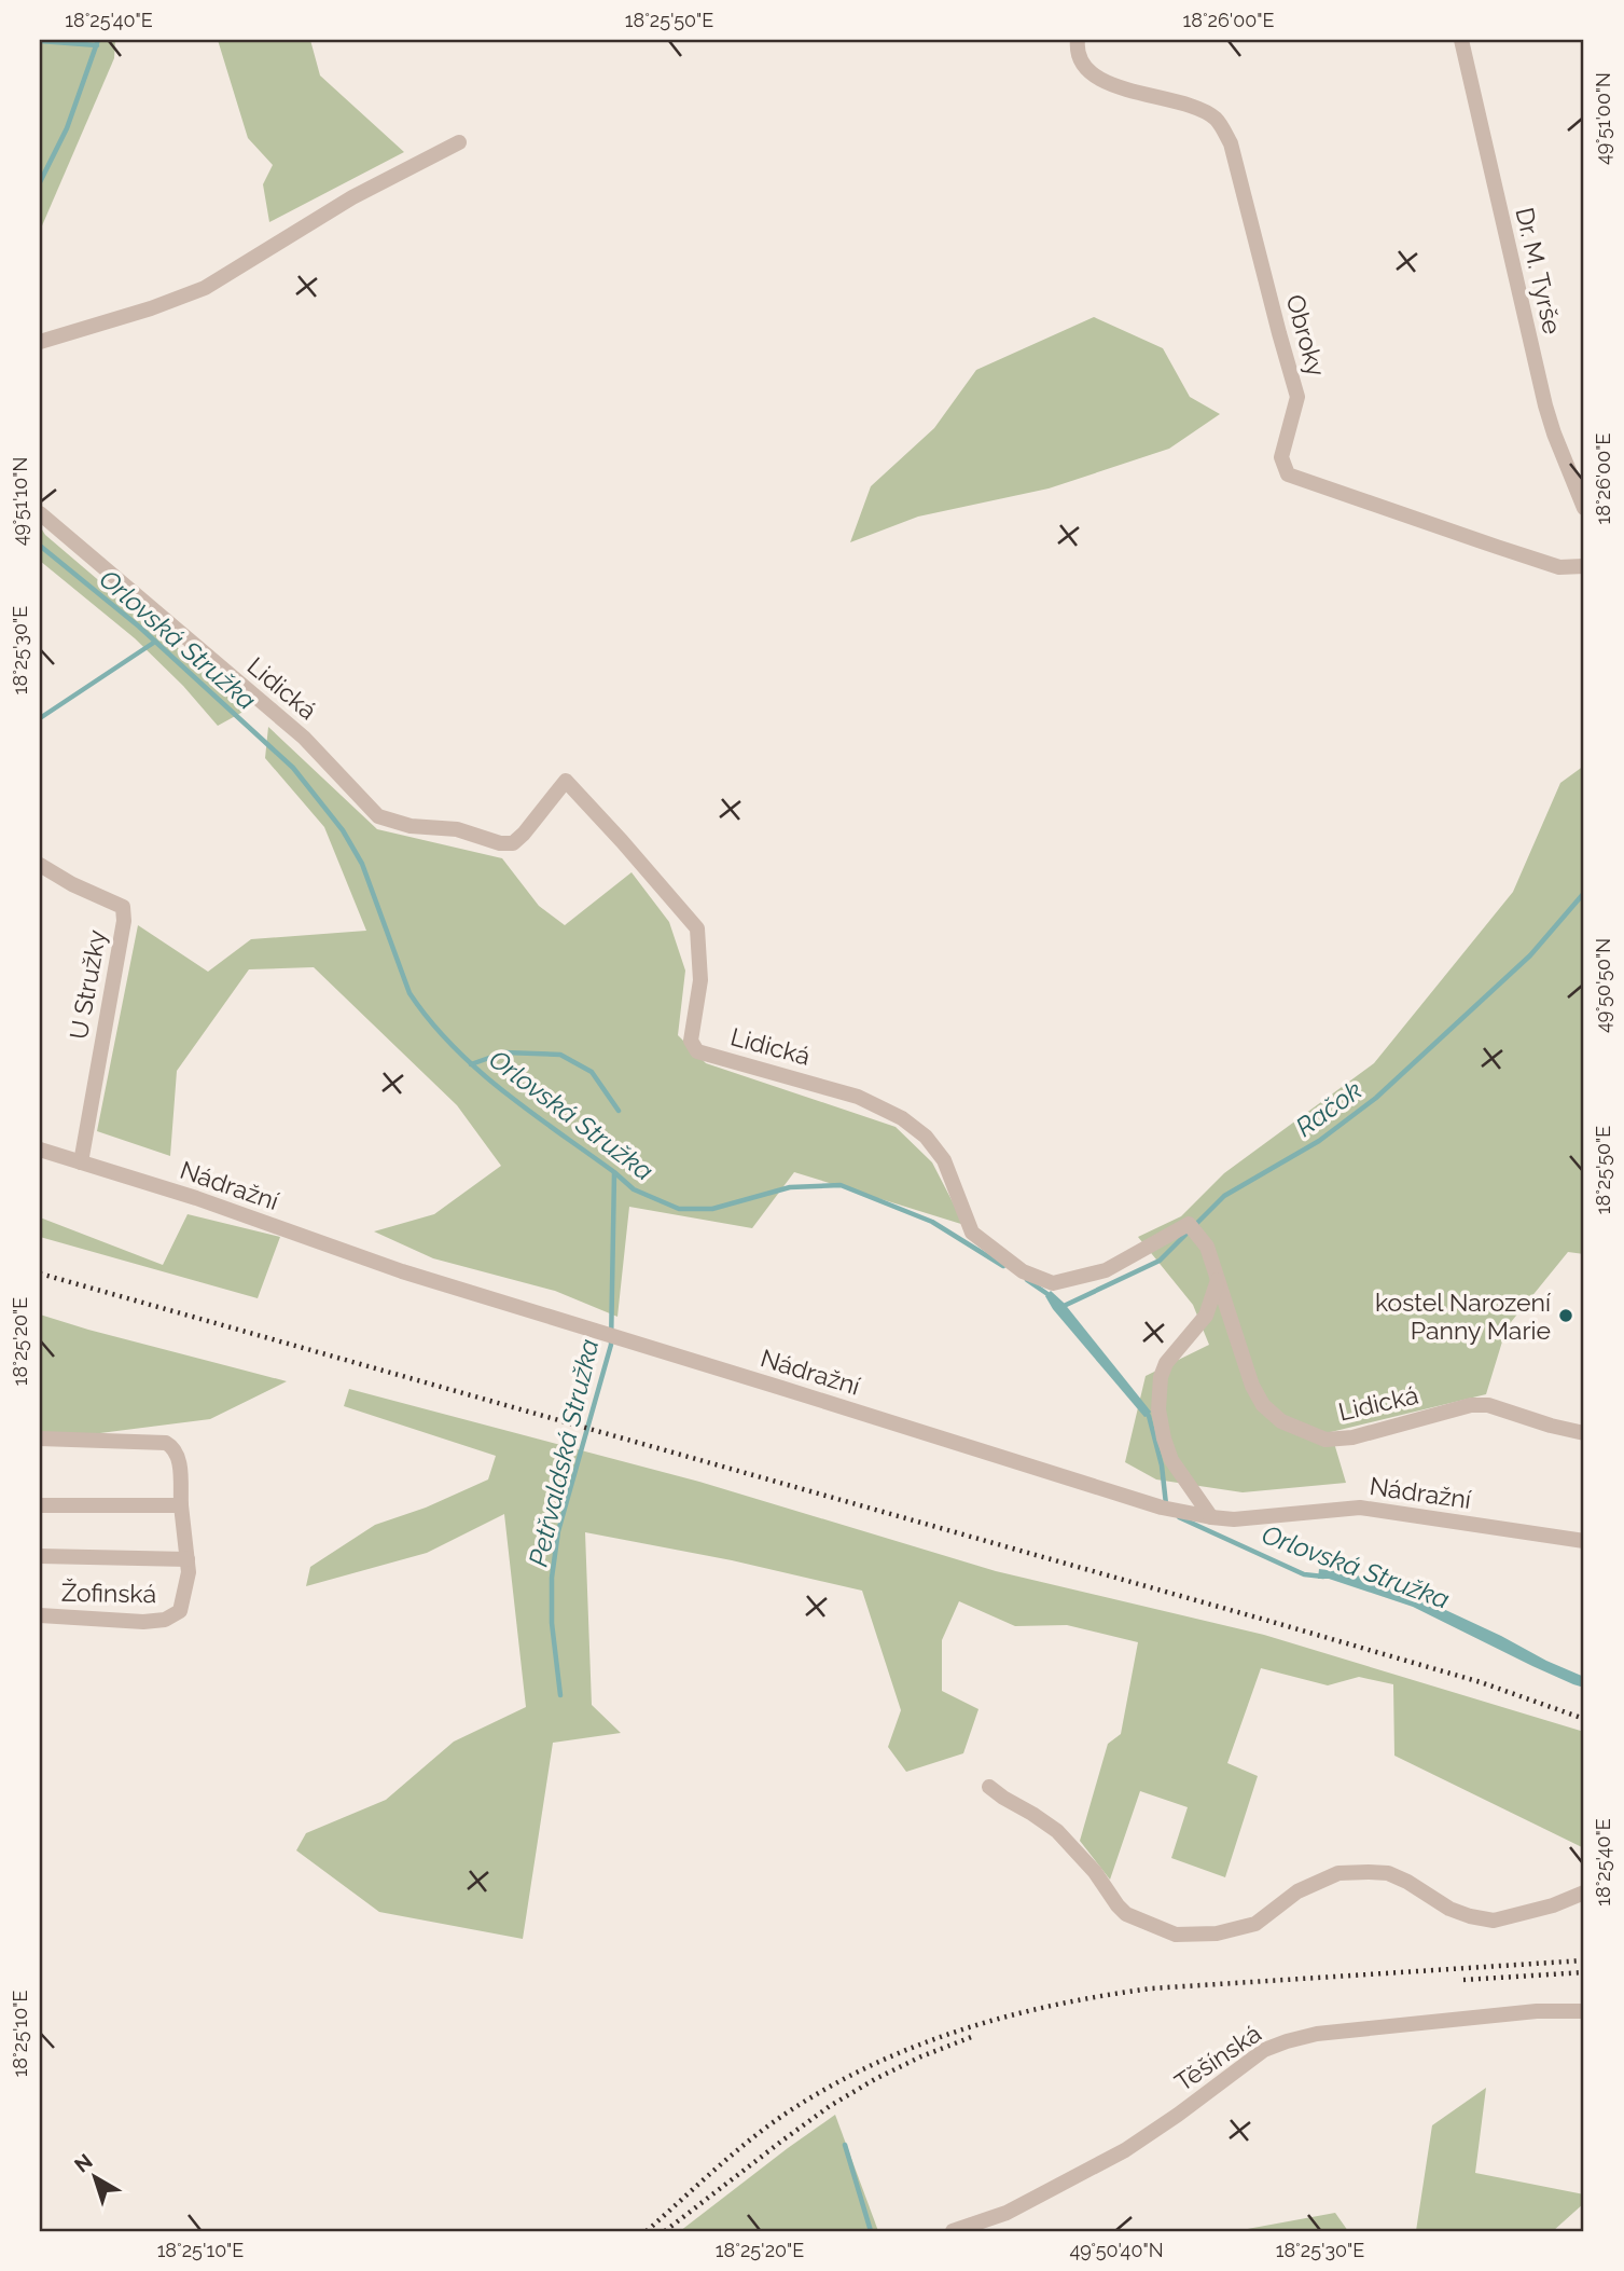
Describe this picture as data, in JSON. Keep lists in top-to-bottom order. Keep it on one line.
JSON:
{"streets":{"street":["Dr. M. Tyrše","Obroky","Lidická","U Stružky","Nádražní","Žofinská","Těšínská"]},"crossings":[["U Stružky","Nádražní"]],"water":["Orlovská Stružka","Račok","Petřvaldská Stružka"],"places":["kostel Narození Panny Marie"],"north":"top left","coordinates":["18°25'40\"E","18°25'50\"E","18°26'00\"E","49°51'00\"N","49°51'10\"N","18°25'30\"E","49°50'50\"N","18°25'20\"E","18°25'10\"E","49°50'40\"N"]}
